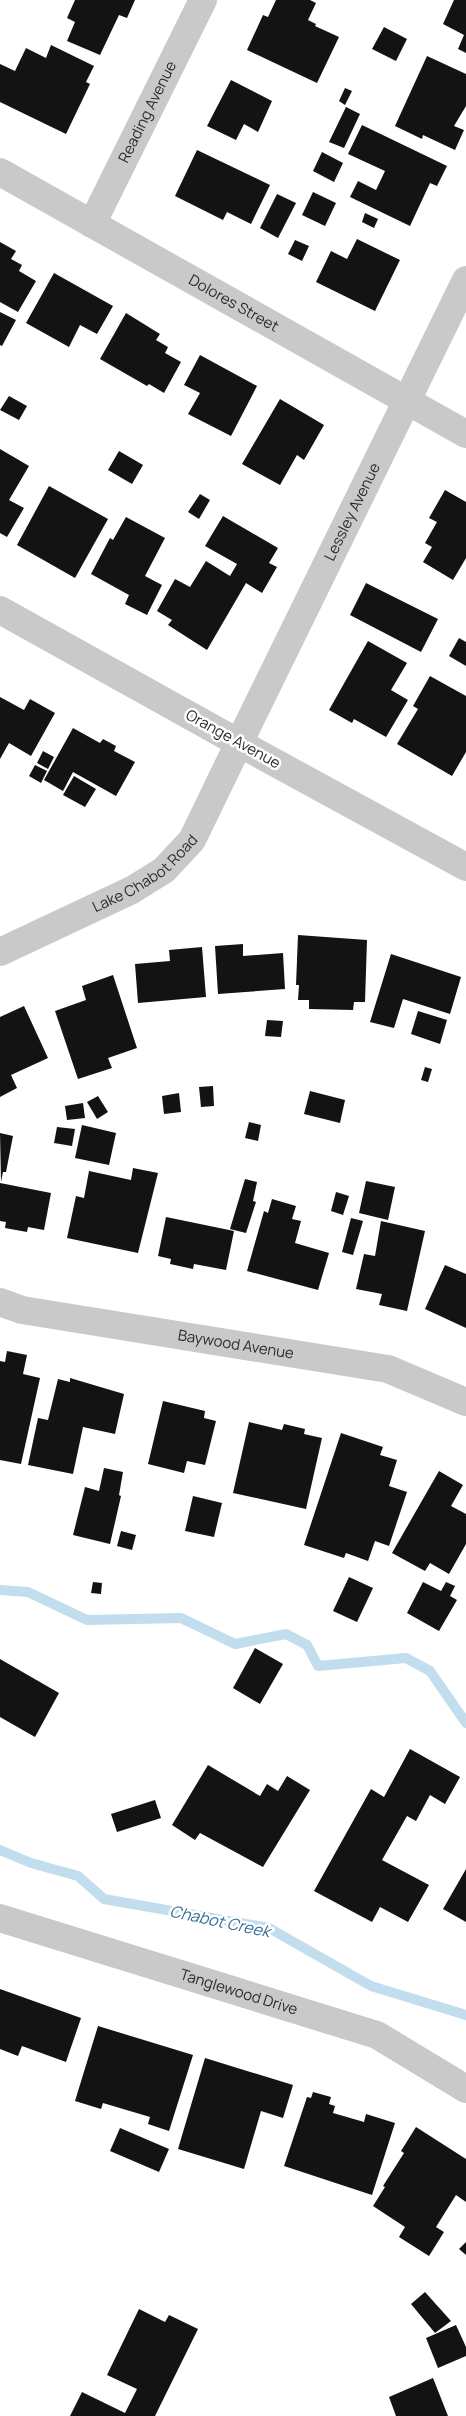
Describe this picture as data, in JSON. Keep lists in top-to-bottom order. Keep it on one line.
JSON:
{"streets":{"street":["Reading Avenue","Dolores Street","Lessley Avenue","Orange Avenue","Lake Chabot Road","Baywood Avenue","Tanglewood Drive"]},"crossings":[["Reading Avenue","Dolores Street"],["Dolores Street","Lessley Avenue"],["Lessley Avenue","Orange Avenue"],["Lessley Avenue","Lake Chabot Road"],["Orange Avenue","Lake Chabot Road"]],"water":["Chabot Creek"]}
